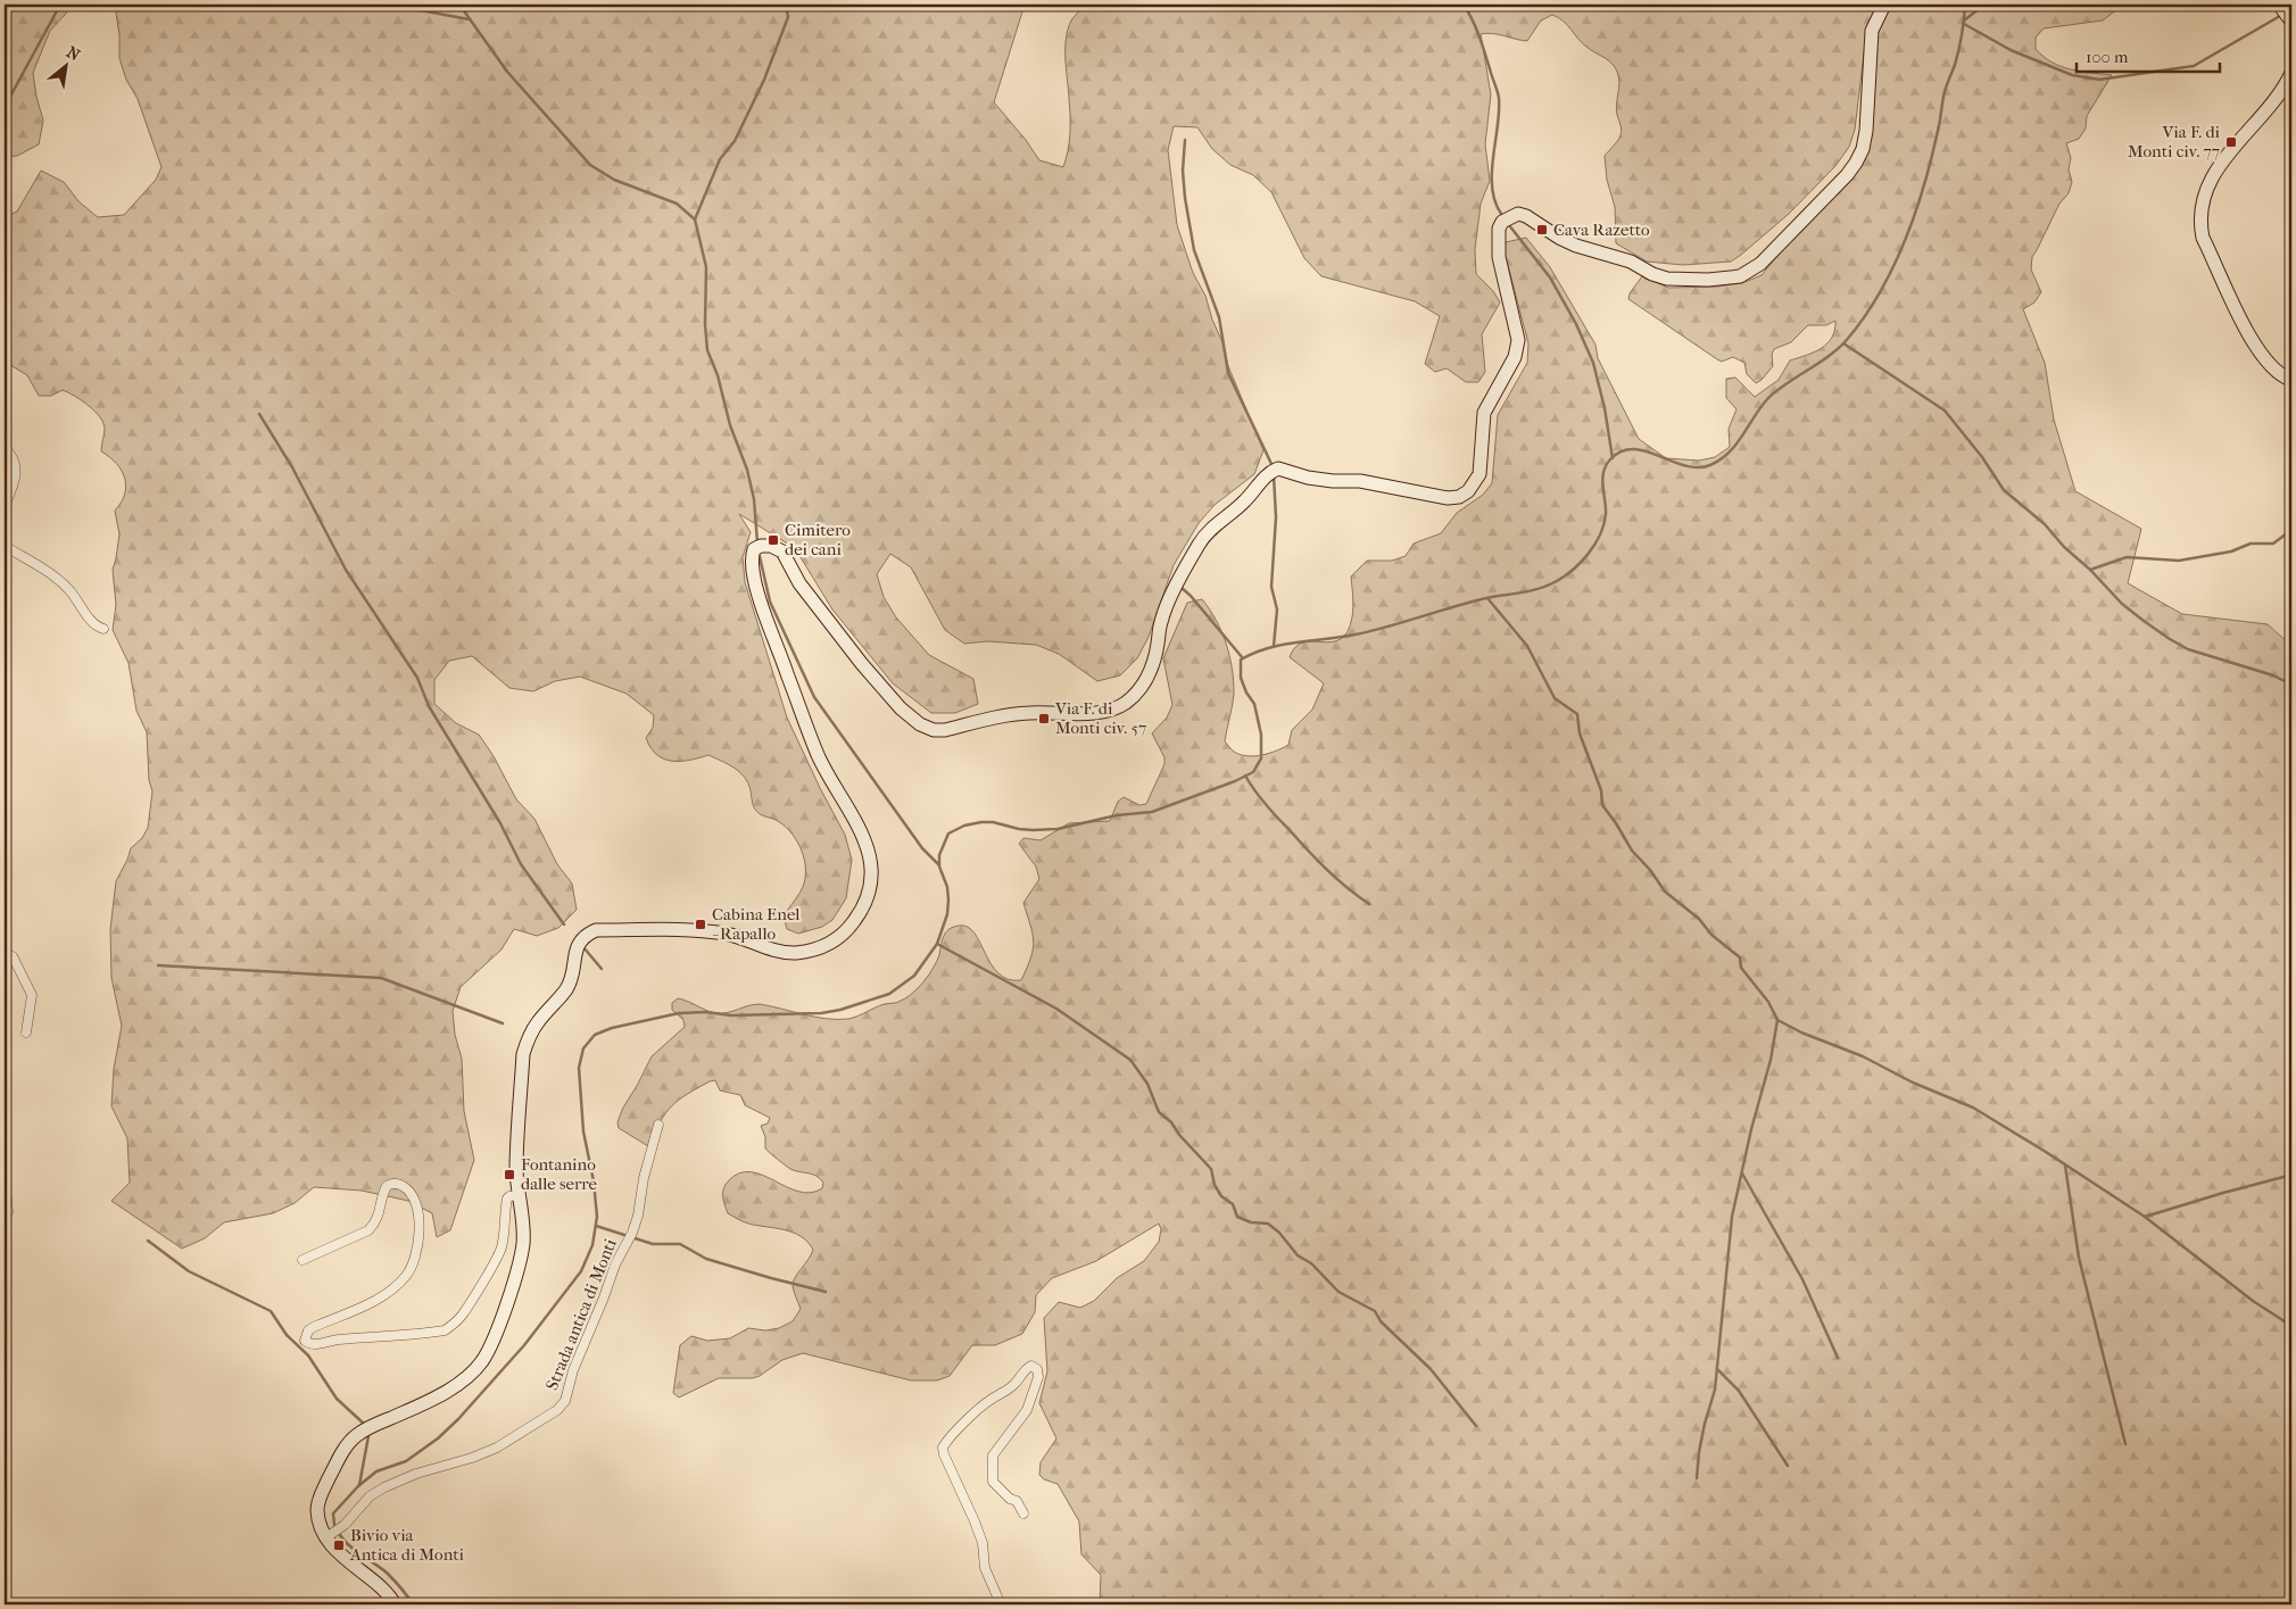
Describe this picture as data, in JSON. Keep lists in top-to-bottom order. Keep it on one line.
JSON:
{"streets":{"street":["Strada antica di Monti"]},"places":{"transit":["Via F. di Monti civ. 77","Cava Razetto","Cimitero dei cani","Via F. di Monti civ. 57","Cabina Enel - Rapallo","Fontanino dalle serre","Bivio via Antica di Monti"]},"scale_bar":"100 m","north":"top right"}
